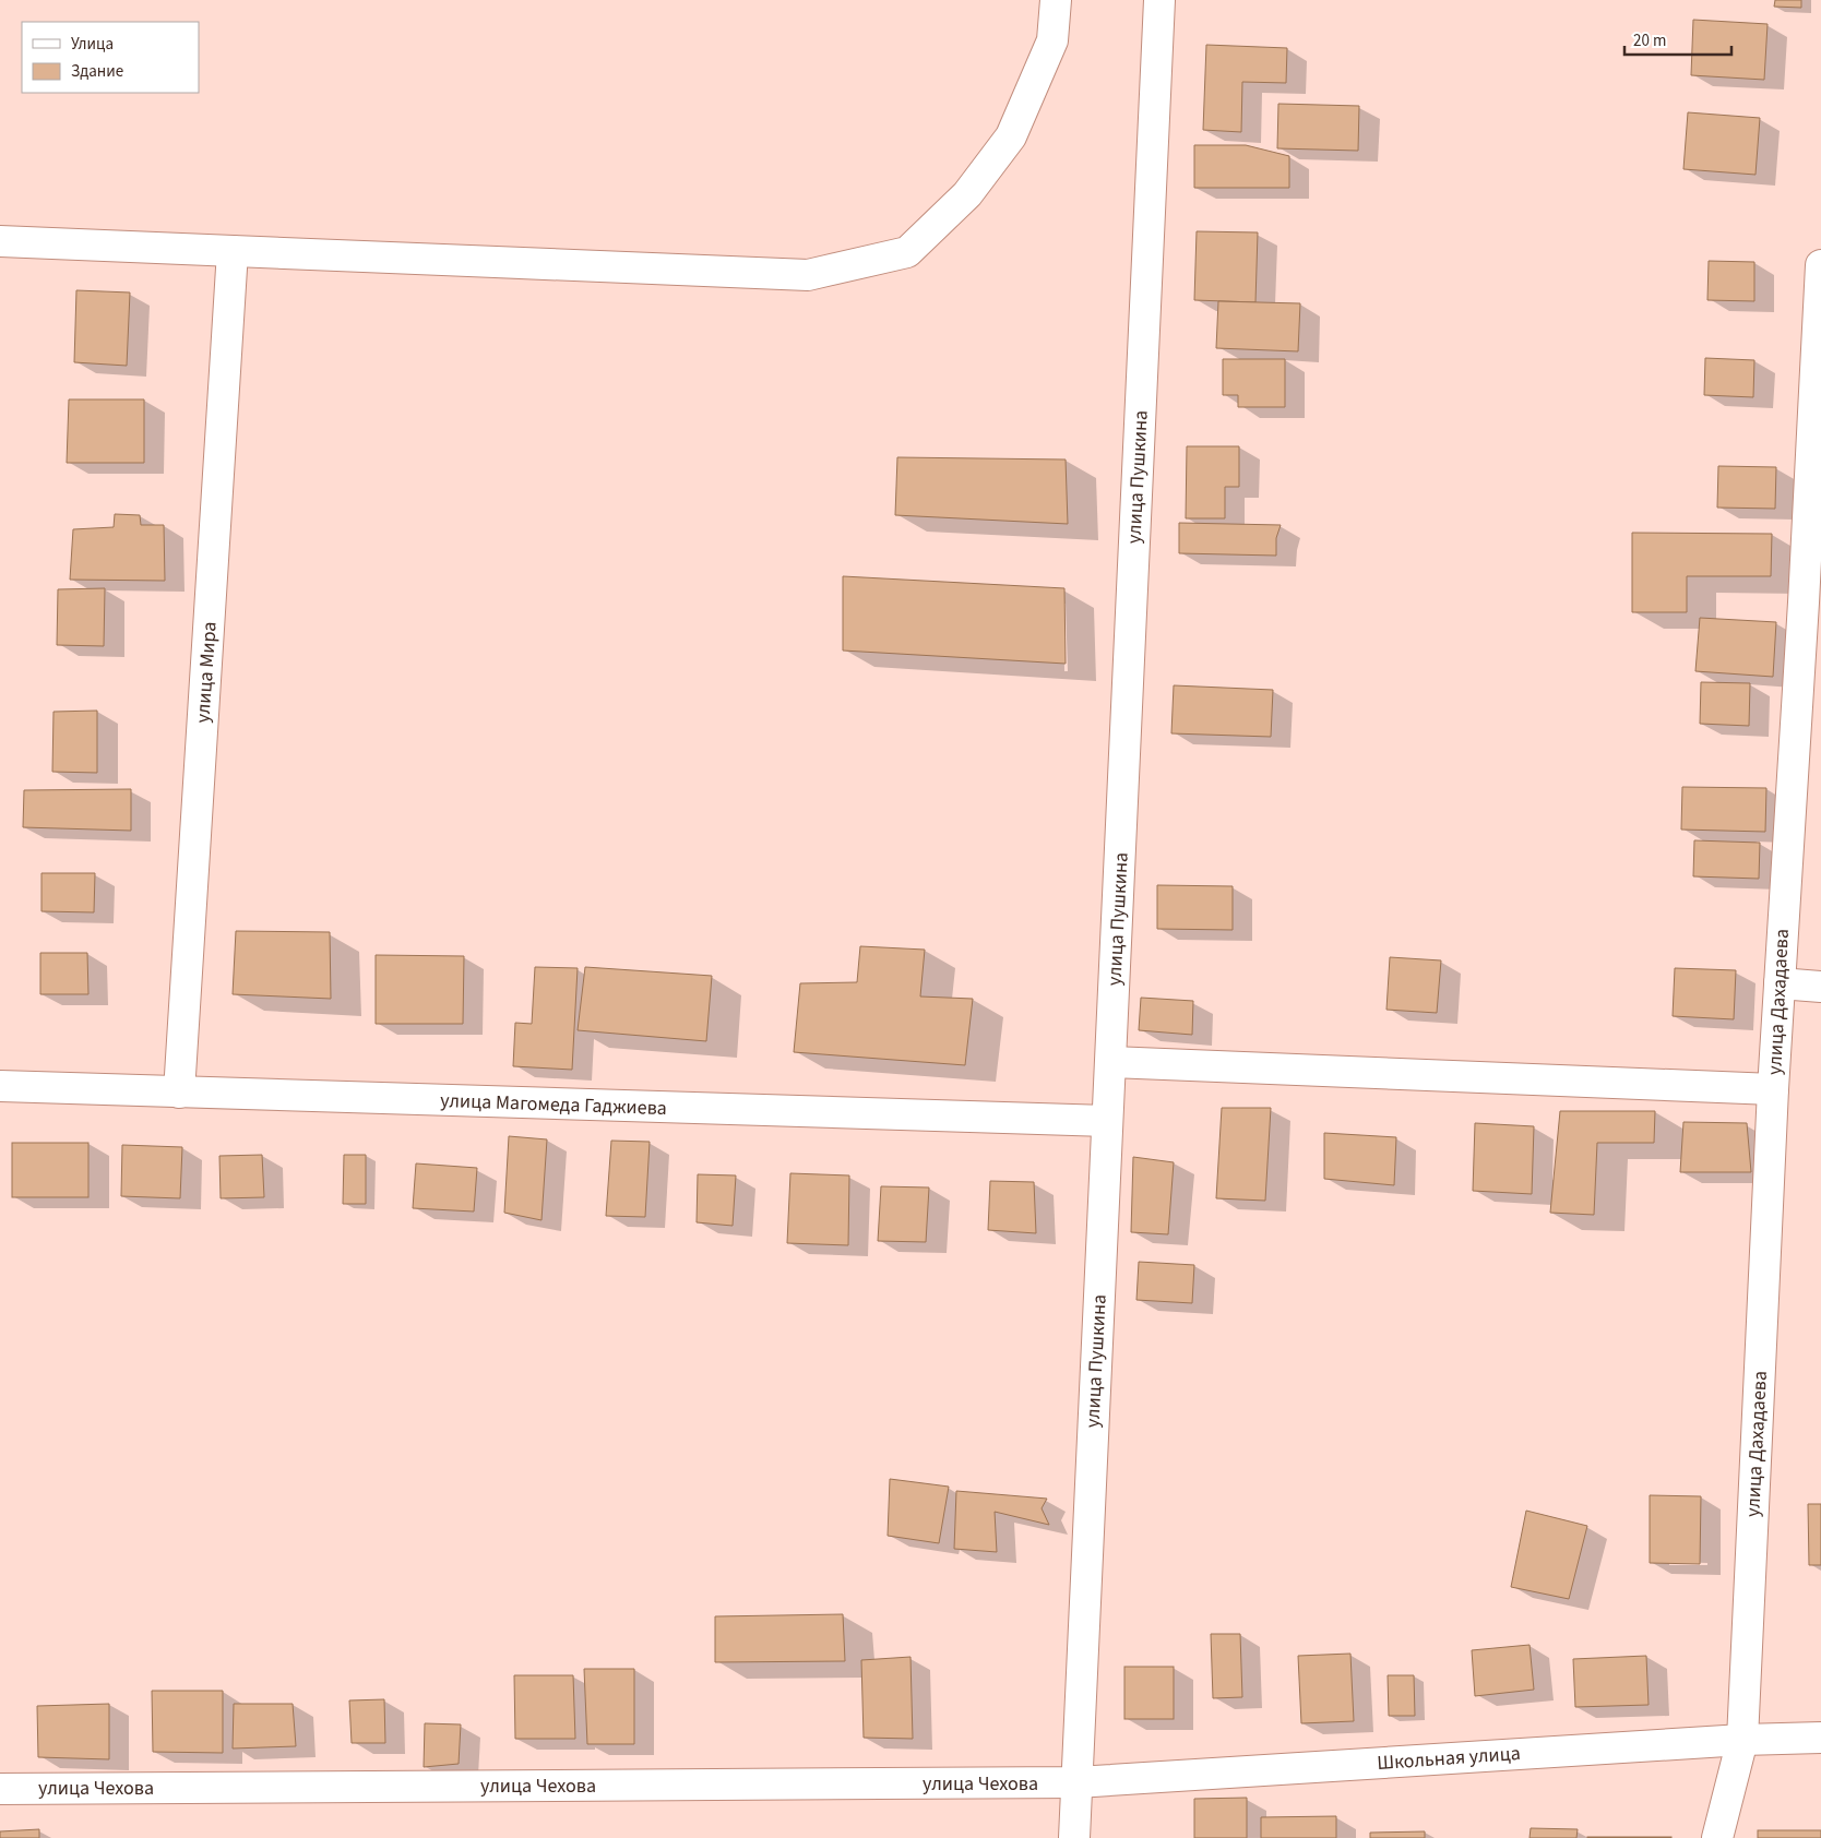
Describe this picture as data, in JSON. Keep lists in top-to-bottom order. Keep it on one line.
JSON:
{"streets":{"street":["улица Пушкина","улица Мира","улица Дахадаева","улица Магомеда Гаджиева","Школьная улица","улица Чехова"]},"crossings":[["улица Пушкина","улица Магомеда Гаджиева"],["улица Пушкина","Школьная улица"],["улица Пушкина","улица Чехова"],["улица Мира","улица Магомеда Гаджиева"],["улица Дахадаева","Школьная улица"],["Школьная улица","улица Чехова"]],"legend":["Улица","Здание"],"scale_bar":"20 m"}
